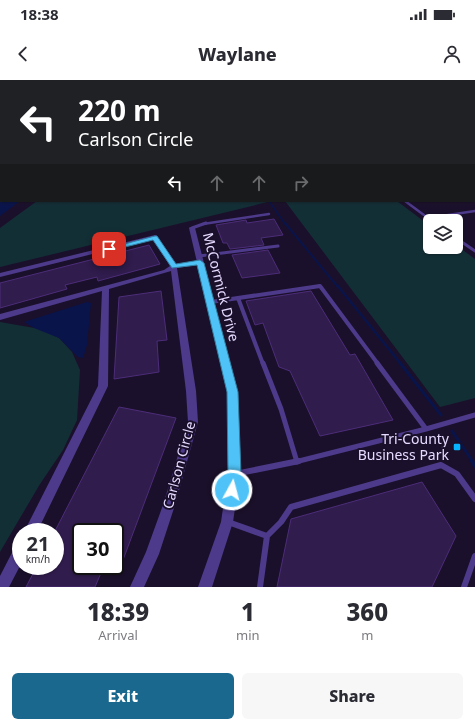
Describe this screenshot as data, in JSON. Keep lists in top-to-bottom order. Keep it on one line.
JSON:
{"streets":{"street":["McCormick Drive","Carlson Circle"]},"places":{"transit":["Tri-County Business Park"]},"page":{"status":"18:38","header":"Waylane","turn":["220 m","Carlson Circle"],"speed":"21 km/h","limit":"30","eta":["18:39","Arrival","1","min","360","m"],"buttons":["Exit","Share"]}}
